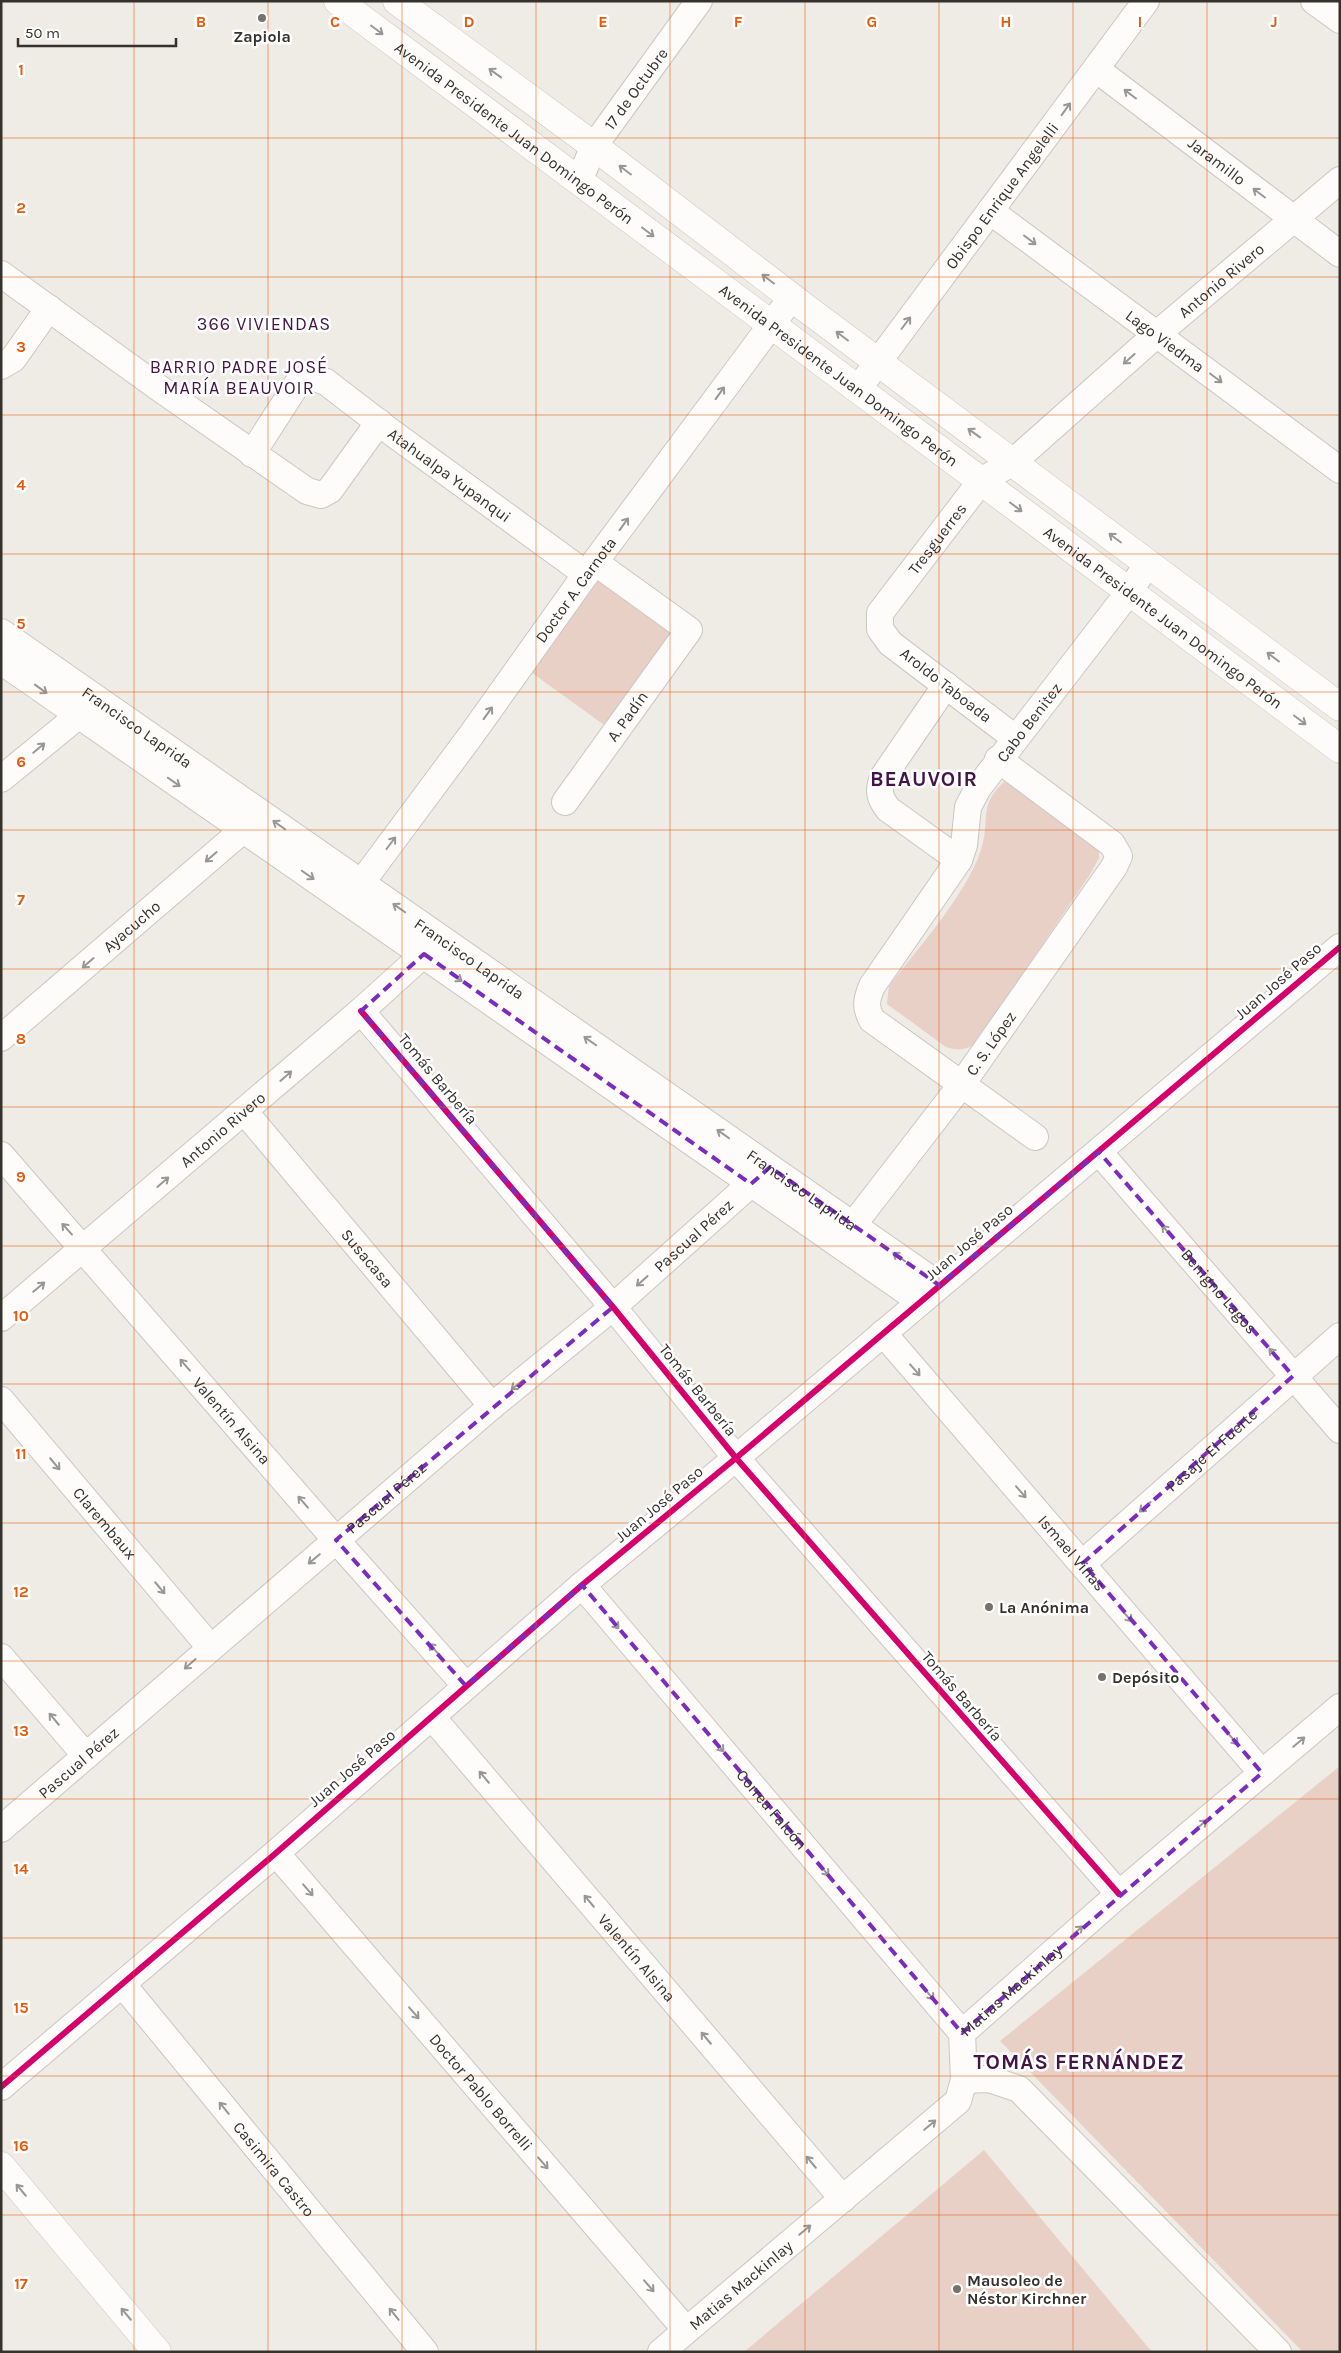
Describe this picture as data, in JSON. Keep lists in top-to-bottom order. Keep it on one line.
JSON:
{"streets":{"main road":["Avenida Presidente Juan Domingo Perón"],"street":["17 de Octubre","Jaramillo","Obispo Enrique Angelelli","Antonio Rivero","Lago Viedma","Atahualpa Yupanqui","Tresguerres","Doctor A. Carnota","Aroldo Taboada","A. Padín","Cabo Benitez","Francisco Laprida","Ayacucho","Juan José Paso","C. S. López","Tomás Barbería","Pascual Pérez","Susacasa","Benigno Lagos","Valentín Alsina","Pasaje El Fuerte","Clarembaux","Ismael Viñas","Correa Falcón","Matias Mackinlay","Doctor Pablo Borrelli","Casimira Castro"]},"crossings":[["17 de Octubre","Avenida Presidente Juan Domingo Perón"],["Avenida Presidente Juan Domingo Perón","Obispo Enrique Angelelli"],["Avenida Presidente Juan Domingo Perón","Antonio Rivero"],["Avenida Presidente Juan Domingo Perón","Tresguerres"],["Avenida Presidente Juan Domingo Perón","Doctor A. Carnota"],["Avenida Presidente Juan Domingo Perón","Cabo Benitez"],["Jaramillo","Obispo Enrique Angelelli"],["Jaramillo","Antonio Rivero"],["Obispo Enrique Angelelli","Lago Viedma"],["Antonio Rivero","Lago Viedma"],["Antonio Rivero","Tresguerres"],["Antonio Rivero","Francisco Laprida"],["Antonio Rivero","Tomás Barbería"],["Antonio Rivero","Susacasa"],["Antonio Rivero","Valentín Alsina"],["Atahualpa Yupanqui","Doctor A. Carnota"],["Atahualpa Yupanqui","A. Padín"],["Tresguerres","Aroldo Taboada"],["Doctor A. Carnota","Francisco Laprida"],["Aroldo Taboada","Cabo Benitez"],["Cabo Benitez","C. S. López"],["Francisco Laprida","Ayacucho"],["Francisco Laprida","Juan José Paso"],["Francisco Laprida","C. S. López"],["Francisco Laprida","Pascual Pérez"],["Juan José Paso","Tomás Barbería"],["Juan José Paso","Benigno Lagos"],["Juan José Paso","Valentín Alsina"],["Juan José Paso","Ismael Viñas"],["Juan José Paso","Correa Falcón"],["Juan José Paso","Doctor Pablo Borrelli"],["Juan José Paso","Casimira Castro"],["Tomás Barbería","Pascual Pérez"],["Tomás Barbería","Matias Mackinlay"],["Pascual Pérez","Susacasa"],["Pascual Pérez","Valentín Alsina"],["Pascual Pérez","Clarembaux"],["Benigno Lagos","Pasaje El Fuerte"],["Valentín Alsina","Matias Mackinlay"],["Pasaje El Fuerte","Ismael Viñas"],["Ismael Viñas","Matias Mackinlay"],["Correa Falcón","Matias Mackinlay"],["Matias Mackinlay","Doctor Pablo Borrelli"]],"one_way":["Jaramillo","Obispo Enrique Angelelli","Lago Viedma","Doctor A. Carnota","Pascual Pérez","Benigno Lagos","Valentín Alsina","Pasaje El Fuerte","Ismael Viñas","Correa Falcón","Matias Mackinlay","Doctor Pablo Borrelli","Casimira Castro"],"districts":["366 VIVIENDAS","BARRIO PADRE JOSÉ MARÍA BEAUVOIR","BEAUVOIR","TOMÁS FERNÁNDEZ"],"places":["Zapiola","La Anónima","Depósito","Mausoleo de Néstor Kirchner"],"scale_bar":"50 m","grid":{"columns":["B","C","D","E","F","G","H","I","J"],"rows":["1","2","3","4","5","6","7","8","9","10","11","12","13","14","15","16","17"]}}
